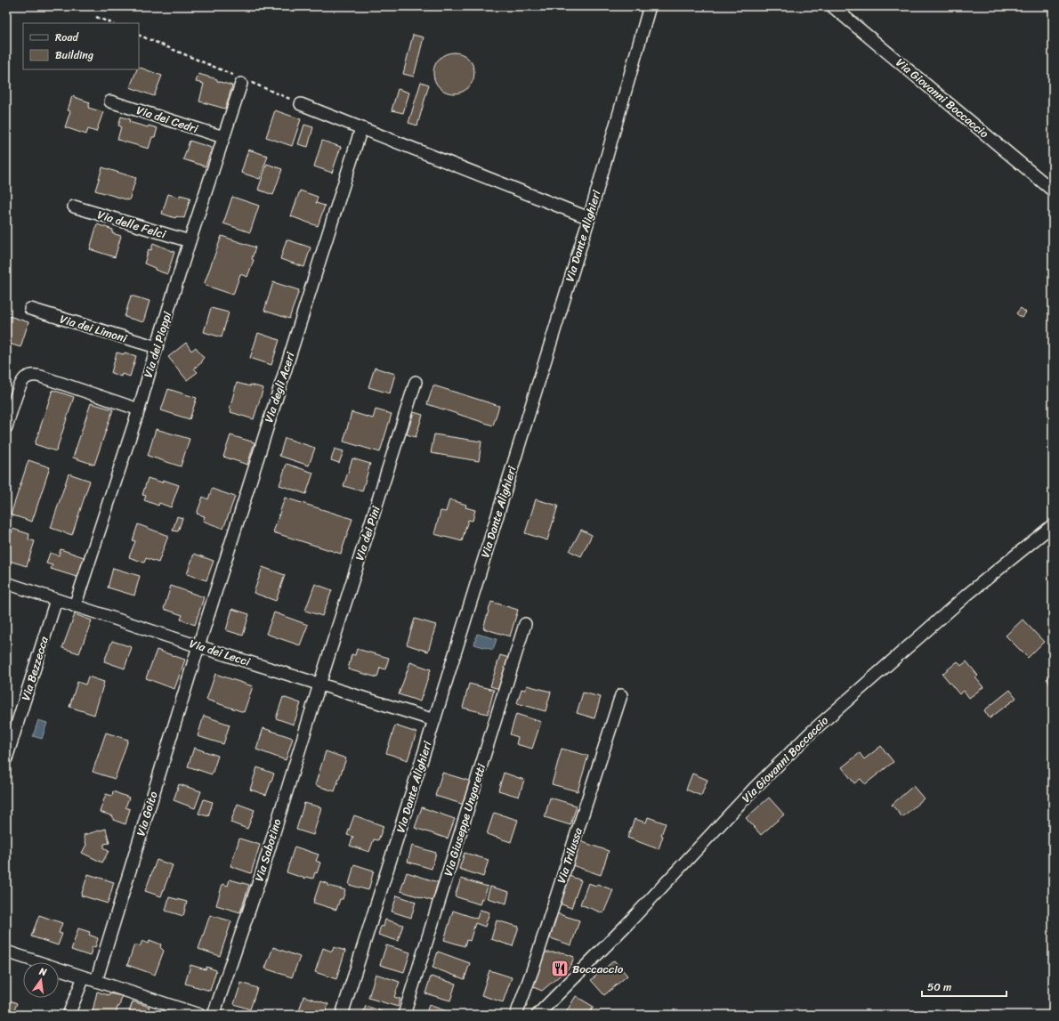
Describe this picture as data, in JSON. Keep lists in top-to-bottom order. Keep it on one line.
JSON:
{"streets":{"street":["Via Giovanni Boccaccio","Via dei Cedri","Via delle Felci","Via Dante Alighieri","Via dei Limoni","Via dei Pioppi","Via degli Aceri","Via dei Pini","Via dei Lecci","Via Bezzecca","Via Goito","Via Giuseppe Ungaretti","Via Sabotino","Via Trilussa"]},"crossings":[["Via dei Cedri","Via dei Pioppi"],["Via delle Felci","Via dei Pioppi"],["Via Dante Alighieri","Via dei Lecci"],["Via dei Limoni","Via dei Pioppi"],["Via dei Pioppi","Via dei Lecci"],["Via degli Aceri","Via dei Lecci"],["Via degli Aceri","Via Goito"],["Via dei Pini","Via dei Lecci"],["Via dei Pini","Via Sabotino"],["Via dei Lecci","Via Bezzecca"],["Via dei Lecci","Via Goito"],["Via dei Lecci","Via Sabotino"]],"places":{"restaurant":["Boccaccio"]},"legend":["Road","Building"],"scale_bar":"50 m","north":"top"}
